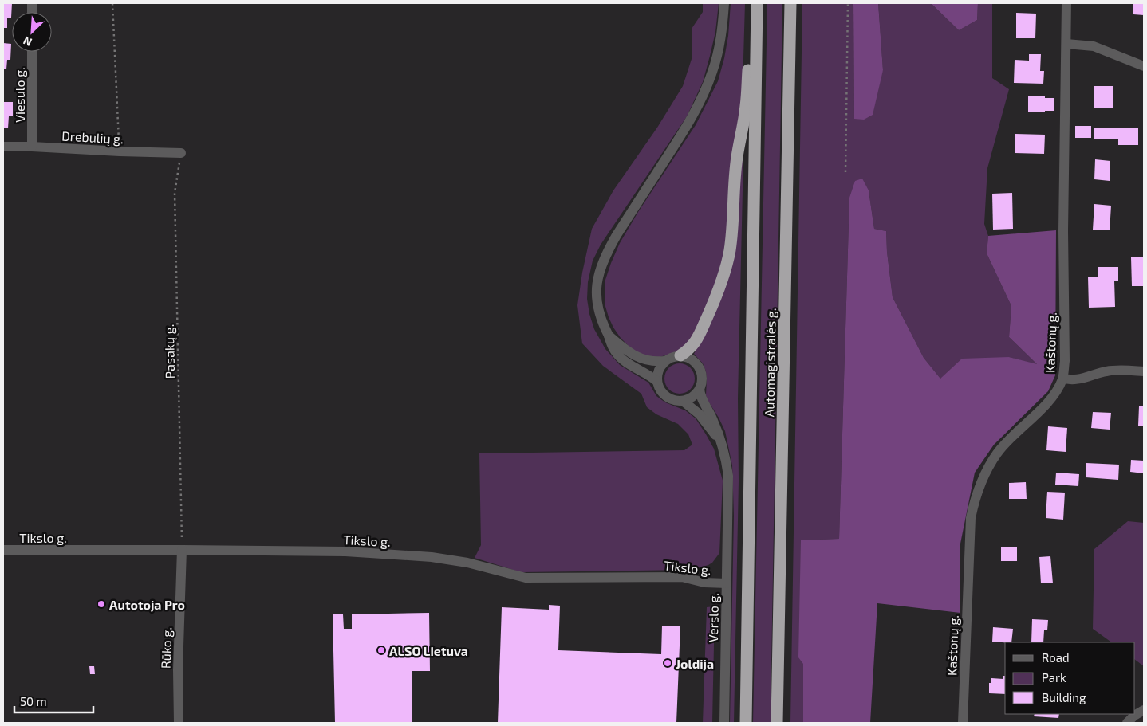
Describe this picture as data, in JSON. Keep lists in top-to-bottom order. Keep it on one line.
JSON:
{"streets":{"highway":["Automagistralės g."],"street":["Viesulo g.","Drebulių g.","Kaštonų g.","Tikslo g.","Verslo g.","Rūko g."],"path":["Pasakų g."]},"crossings":[["Viesulo g.","Drebulių g."],["Drebulių g.","Pasakų g."],["Pasakų g.","Tikslo g."],["Pasakų g.","Rūko g."],["Tikslo g.","Verslo g."],["Tikslo g.","Rūko g."]],"places":["Autotoja Pro","ALSO Lietuva","Joldija"],"legend":["Road","Park","Building"],"scale_bar":"50 m","north":"bottom left"}
